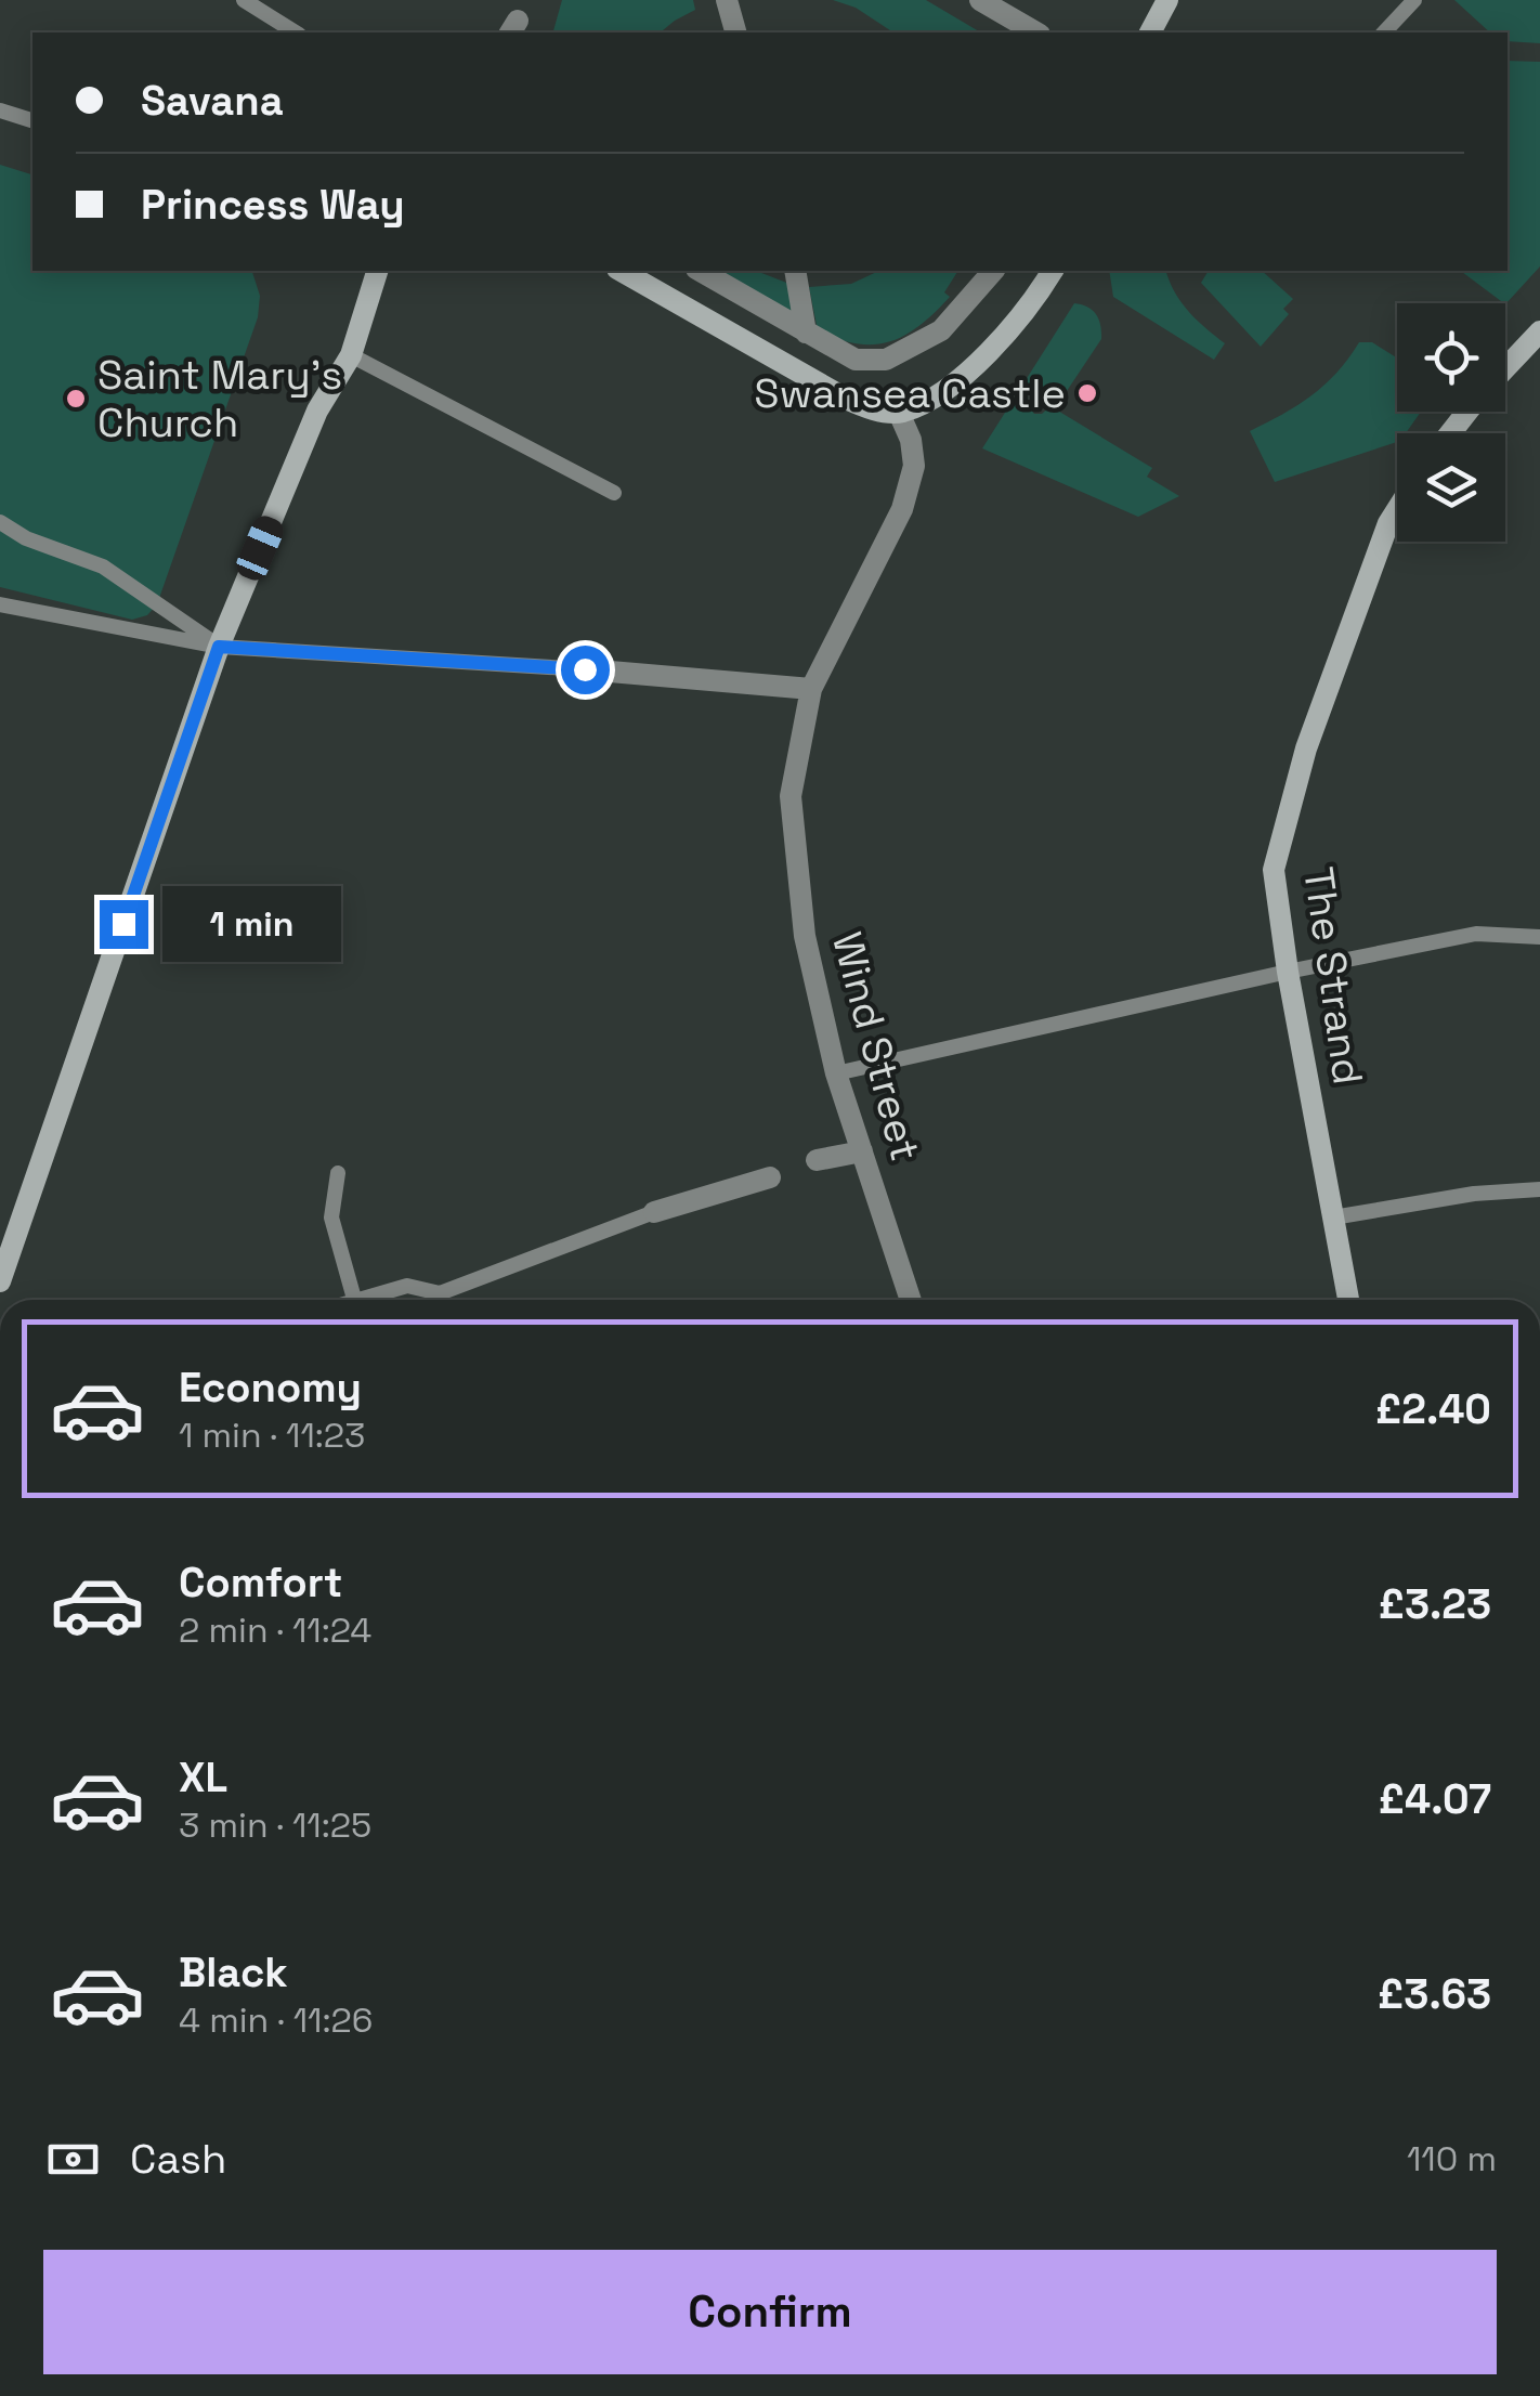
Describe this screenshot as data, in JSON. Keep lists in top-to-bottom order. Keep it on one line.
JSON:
{"streets":{"street":["The Strand","Wind Street"]},"places":["Swansea Castle","Saint Mary's Church"],"page":{"banner":["Savana","Princess Way"],"bubble":"1 min","list":[{"name":"Economy","note":"1 min · 11:23","value":"£2.40"},{"name":"Comfort","note":"2 min · 11:24","value":"£3.23"},{"name":"XL","note":"3 min · 11:25","value":"£4.07"},{"name":"Black","note":"4 min · 11:26","value":"£3.63"}],"pay":["Cash","110 m"],"buttons":"Confirm"}}
